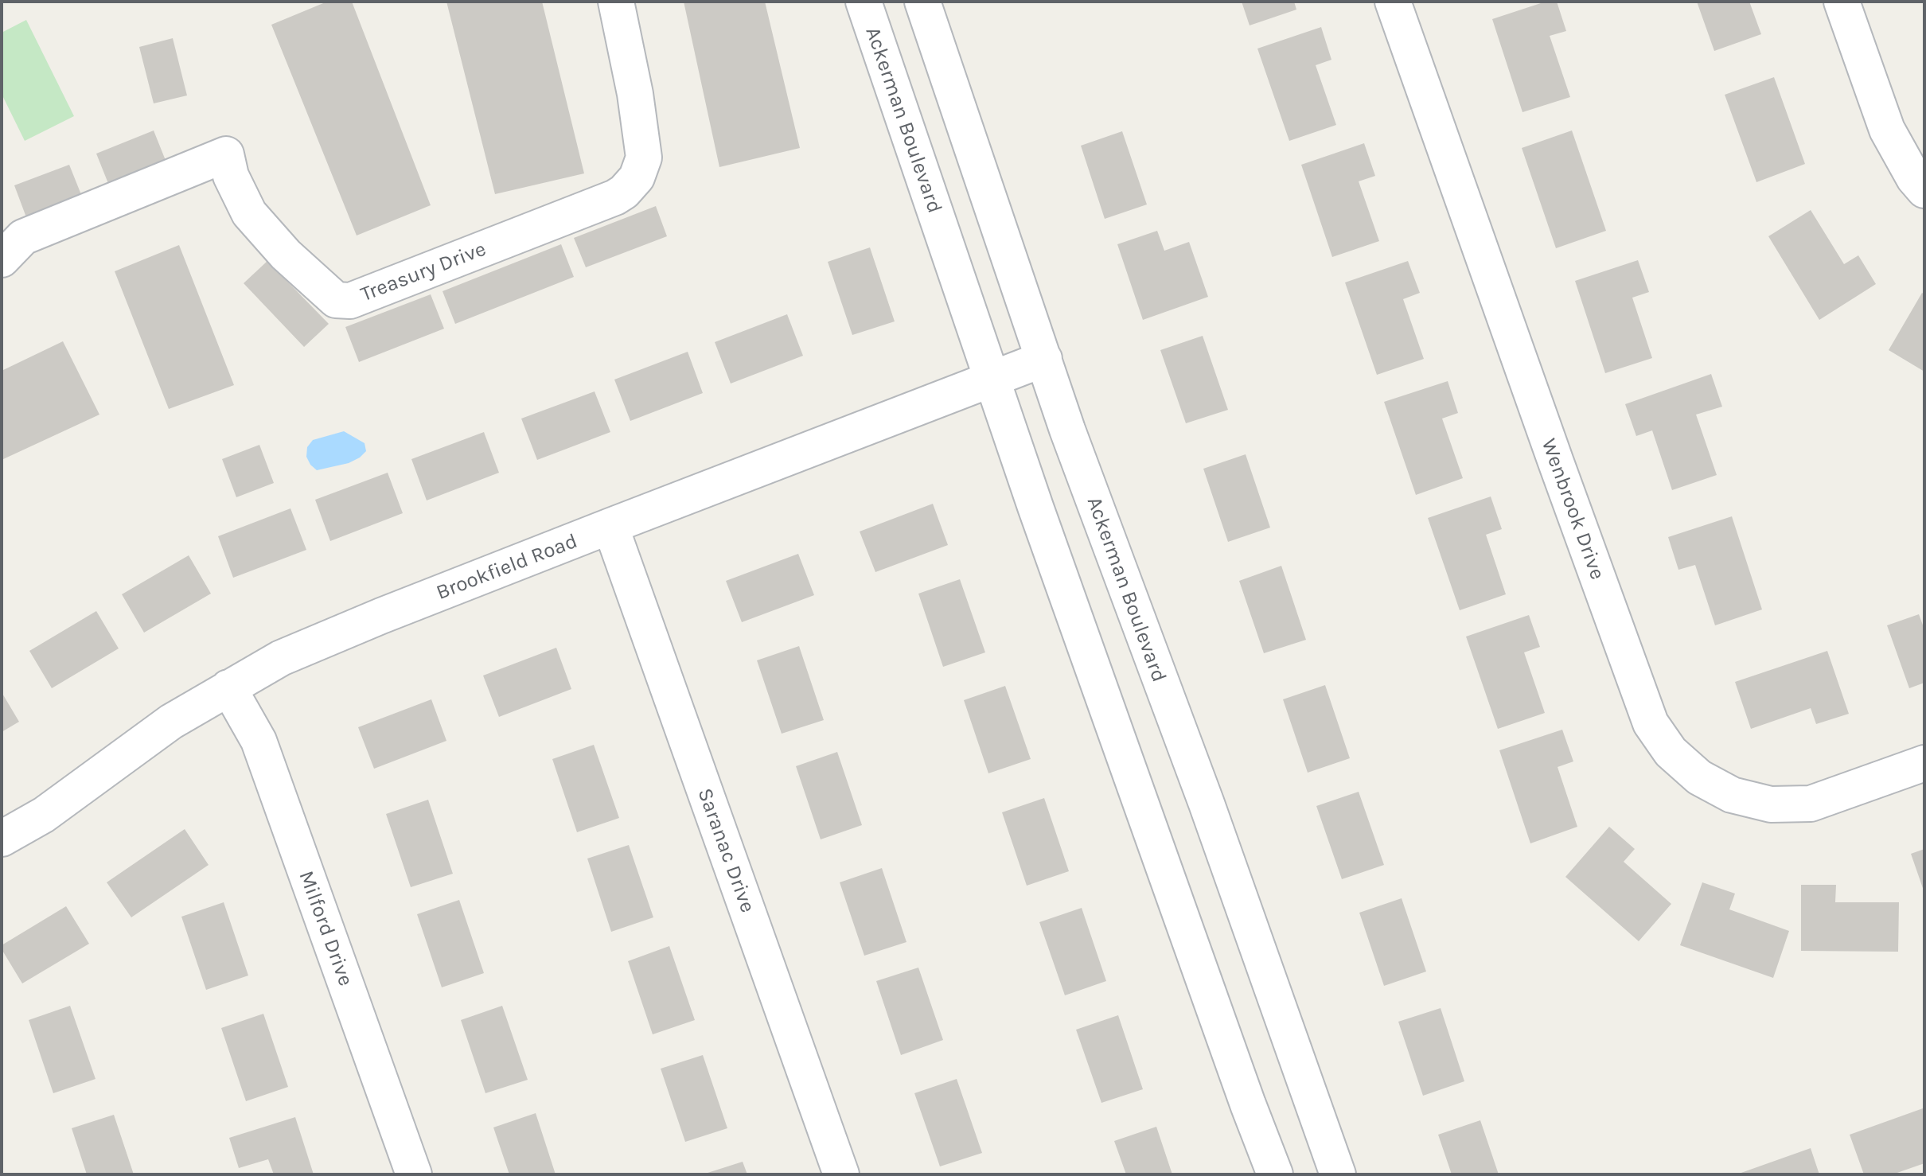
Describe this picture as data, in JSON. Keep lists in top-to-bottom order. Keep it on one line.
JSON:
{"streets":{"street":["Ackerman Boulevard","Treasury Drive","Wenbrook Drive","Brookfield Road","Saranac Drive","Milford Drive"]},"crossings":[["Ackerman Boulevard","Brookfield Road"],["Brookfield Road","Saranac Drive"],["Brookfield Road","Milford Drive"]]}
